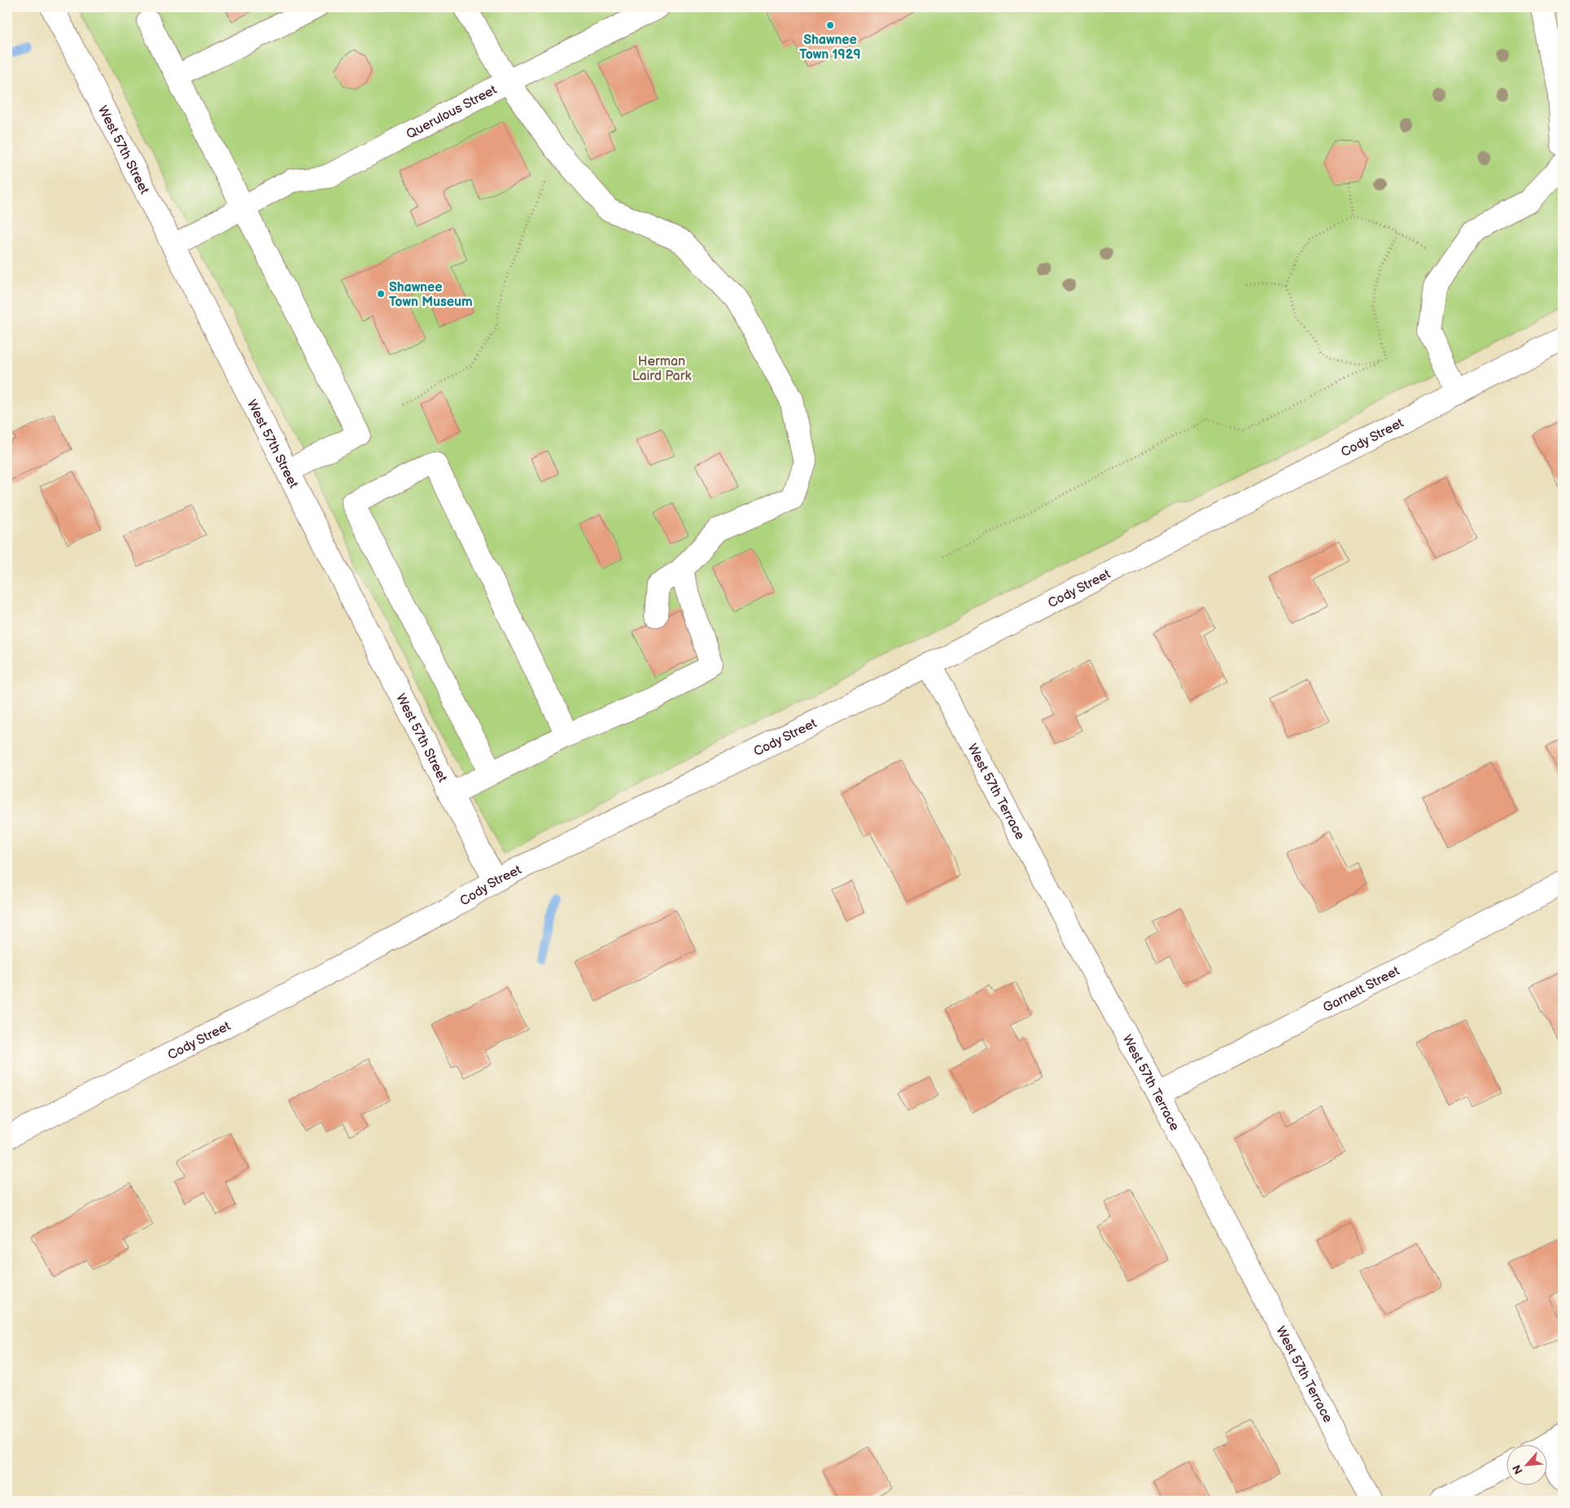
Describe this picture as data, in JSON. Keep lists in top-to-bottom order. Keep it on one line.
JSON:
{"streets":{"street":["Querulous Street","West 57th Street","Cody Street","West 57th Terrace","Garnett Street"]},"crossings":[["Querulous Street","West 57th Street"],["West 57th Street","Cody Street"],["Cody Street","West 57th Terrace"],["West 57th Terrace","Garnett Street"]],"parks":["Herman Laird Park"],"places":["Shawnee Town 1929","Shawnee Town Museum"],"north":"bottom left"}
